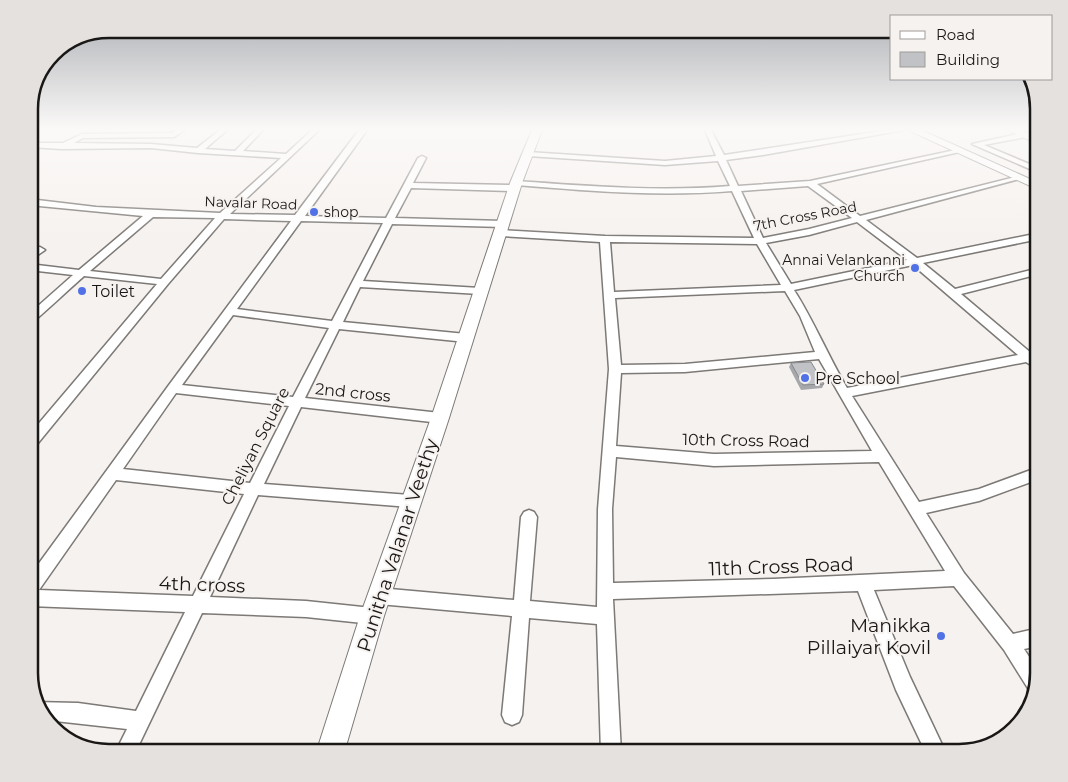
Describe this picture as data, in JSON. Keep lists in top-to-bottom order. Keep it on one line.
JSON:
{"streets":{"street":["Navalar Road","7th Cross Road","2nd cross","10th Cross Road","Cheliyan Square","Punitha Valanar Veethy","11th Cross Road","4th cross"]},"crossings":[["Navalar Road","7th Cross Road"],["Navalar Road","Cheliyan Square"],["Navalar Road","Punitha Valanar Veethy"],["7th Cross Road","Punitha Valanar Veethy"],["2nd cross","Cheliyan Square"],["2nd cross","Punitha Valanar Veethy"],["Cheliyan Square","4th cross"],["Punitha Valanar Veethy","4th cross"]],"places":["shop","Annai Velankanni Church","Toilet","Pre School","Manikka Pillaiyar Kovil"],"legend":["Road","Building"]}
